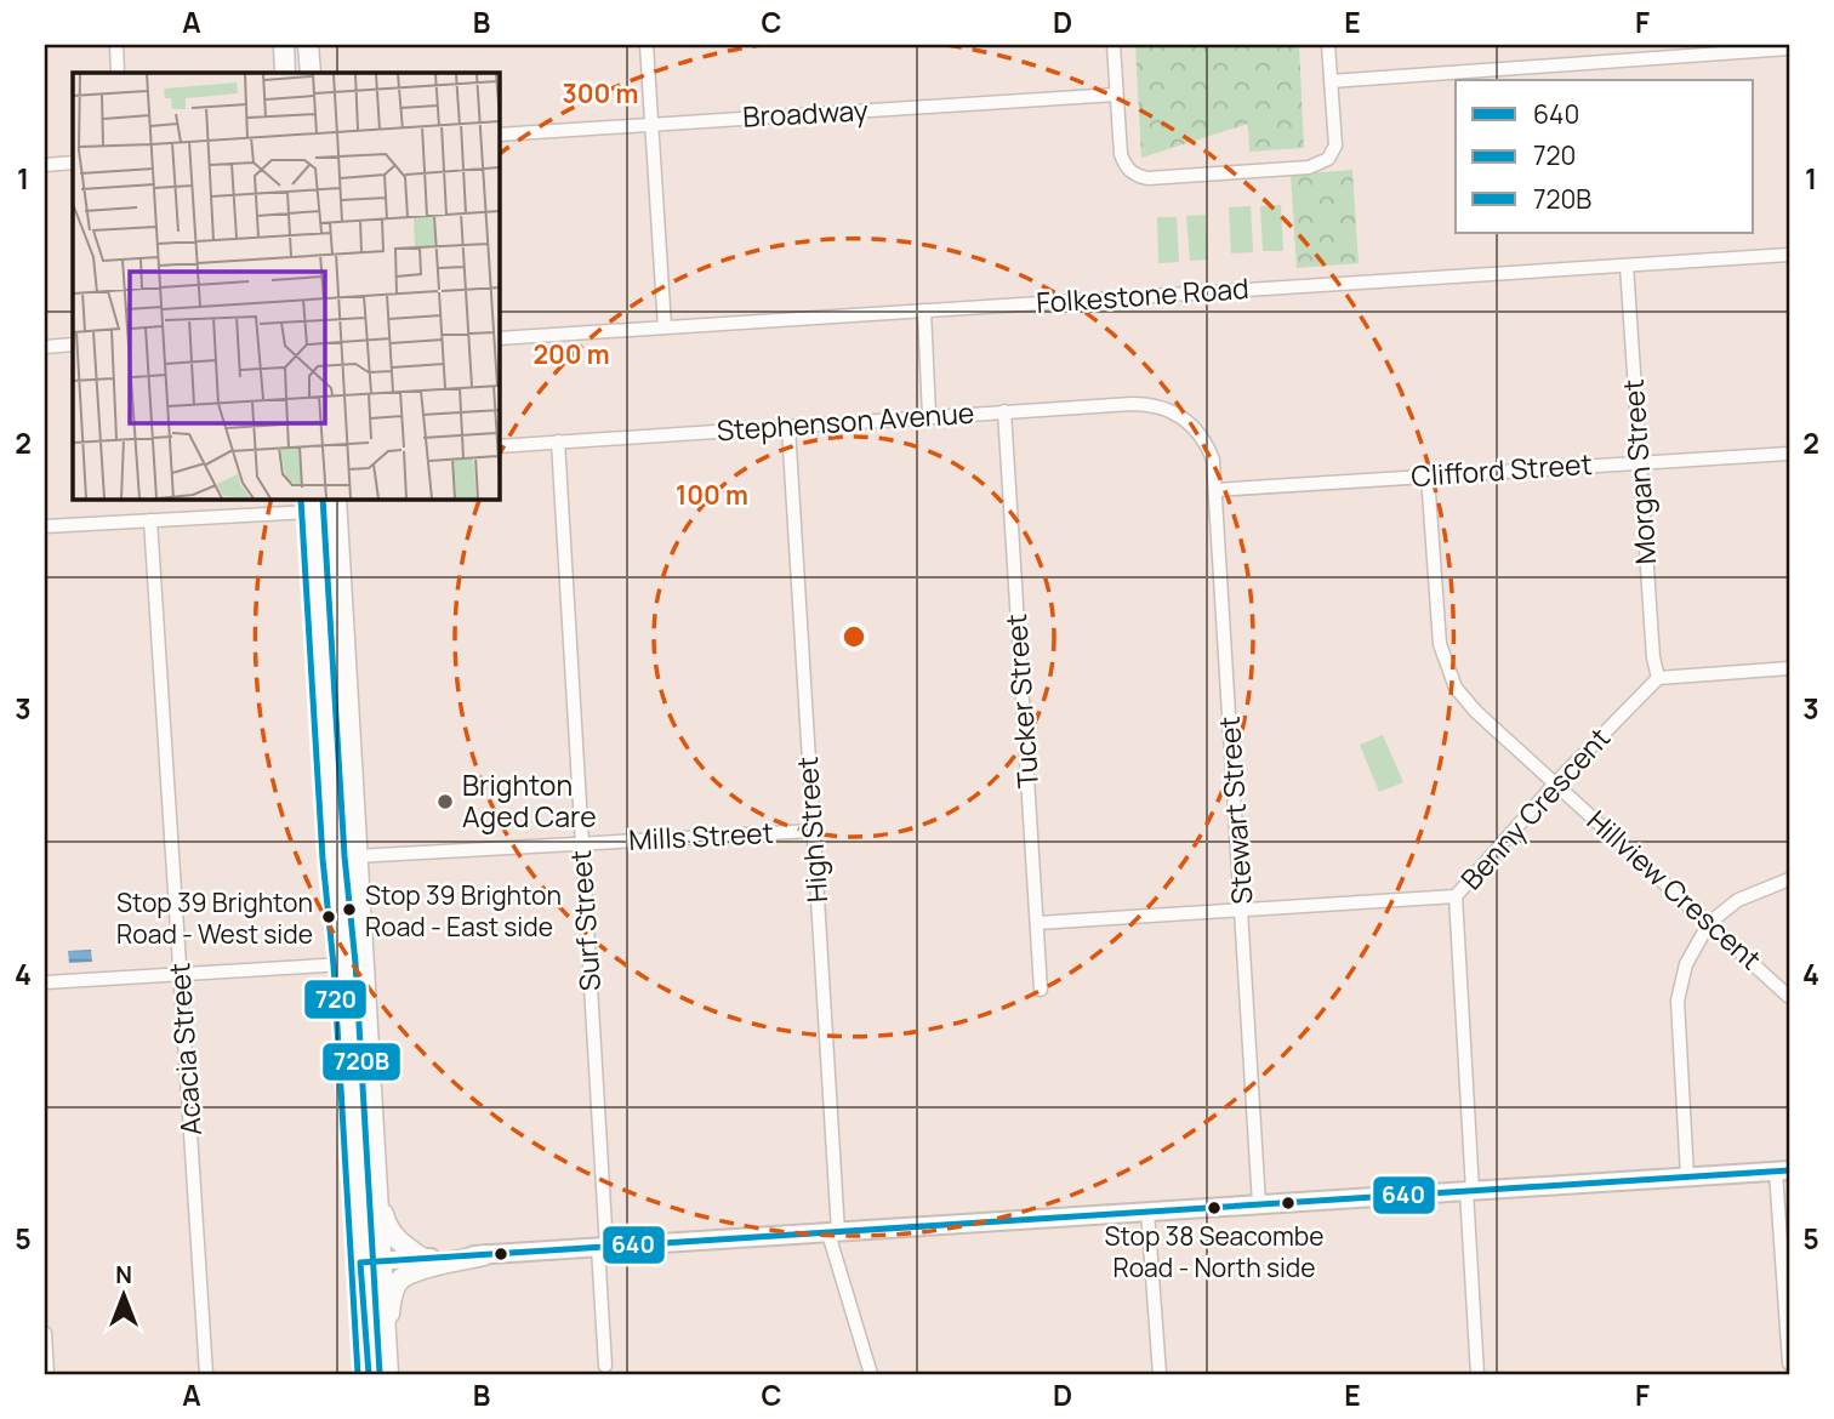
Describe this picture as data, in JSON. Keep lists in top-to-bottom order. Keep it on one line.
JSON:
{"streets":{"street":["Broadway","Folkestone Road","Stephenson Avenue","Clifford Street","Morgan Street","Tucker Street","Benny Crescent","Stewart Street","High Street","Mills Street","Hillview Crescent","Surf Street","Acacia Street"]},"crossings":[["Folkestone Road","Morgan Street"],["Stephenson Avenue","Tucker Street"],["Stephenson Avenue","Stewart Street"],["Stephenson Avenue","High Street"],["Stephenson Avenue","Surf Street"],["Clifford Street","Morgan Street"],["Clifford Street","Stewart Street"],["Clifford Street","Hillview Crescent"],["Morgan Street","Benny Crescent"],["Benny Crescent","Hillview Crescent"],["High Street","Mills Street"],["Mills Street","Surf Street"]],"places":["Brighton Aged Care","Stop 39 Brighton Road - East side","Stop 39 Brighton Road - West side","Stop 38 Seacombe Road - North side"],"lines":["transit line 720","transit line 720B","transit line 640"],"legend":["640","720","720B"],"north":"top","grid":{"columns":["A","B","C","D","E","F"],"rows":["1","2","3","4","5"]},"rings":["300 m","200 m","100 m"]}
